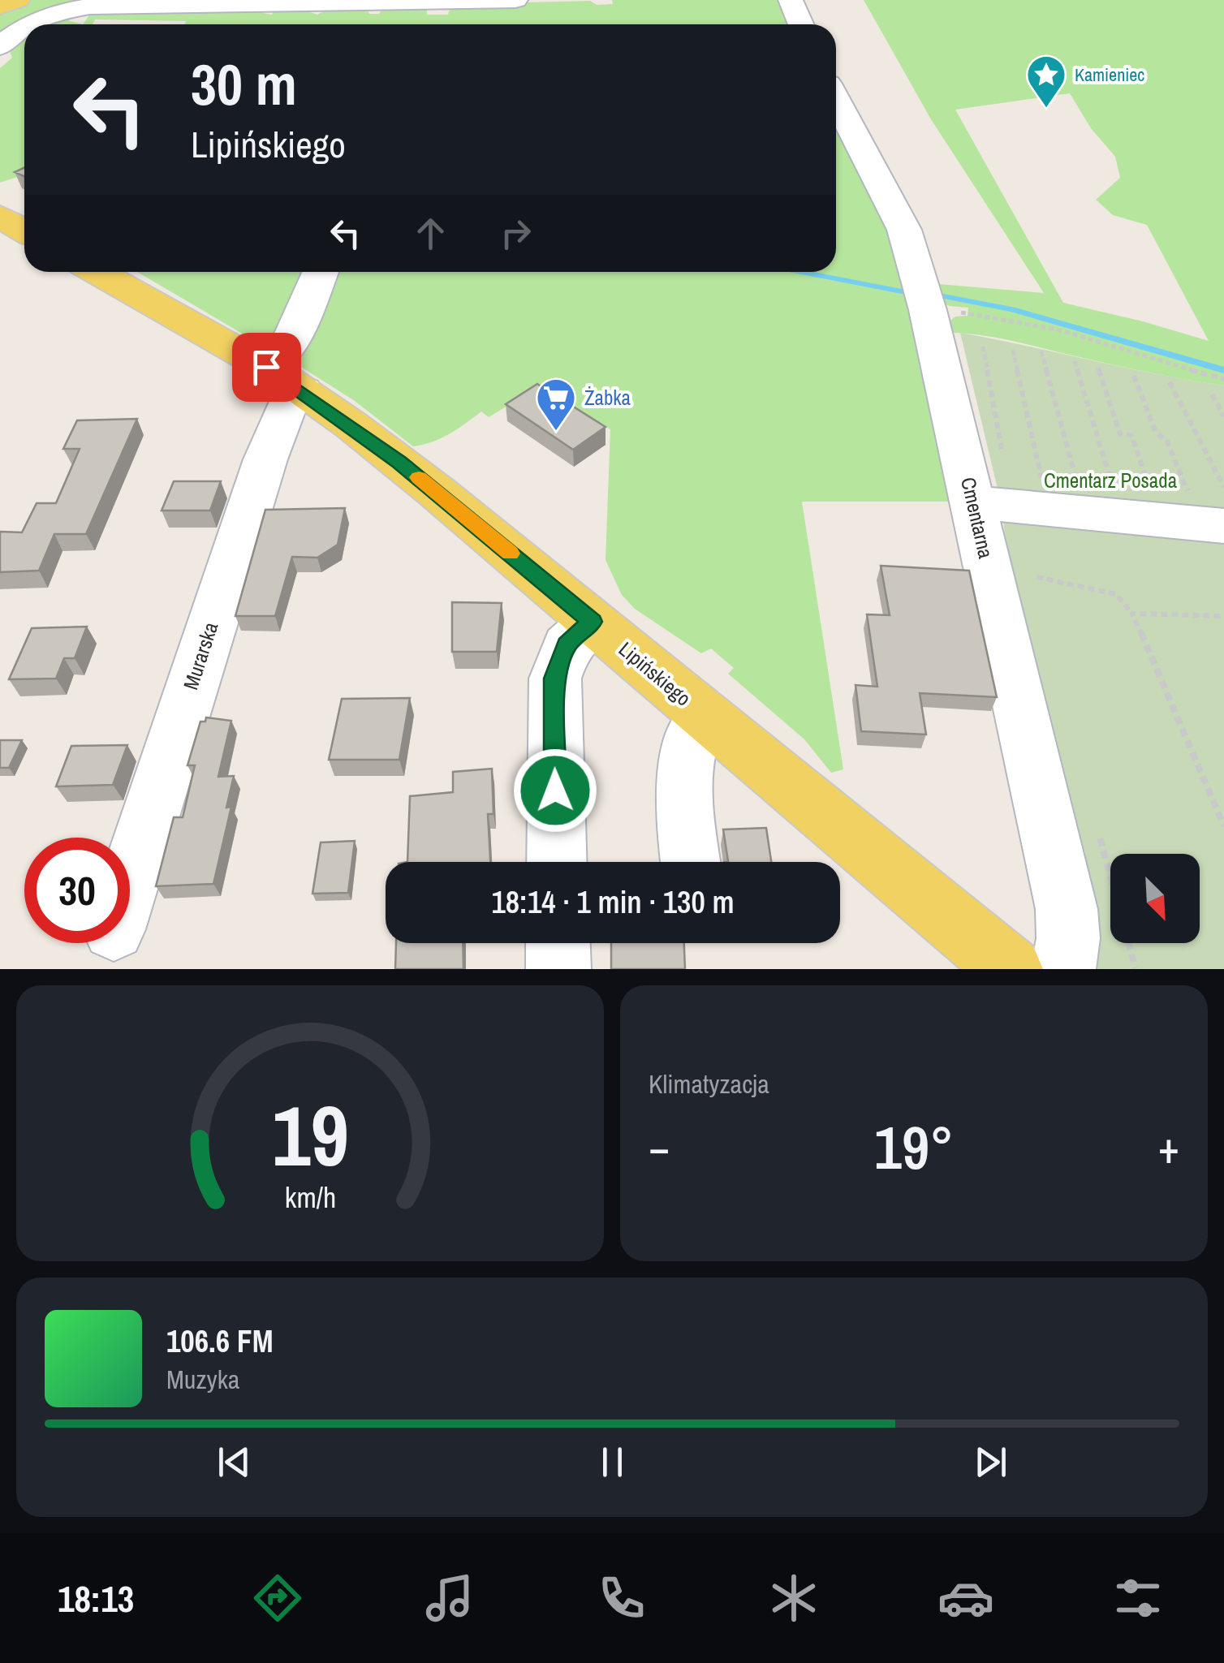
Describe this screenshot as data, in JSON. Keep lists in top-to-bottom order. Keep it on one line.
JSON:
{"streets":{"main road":["Lipińskiego"],"street":["Cmentarna","Murarska"]},"crossings":[["Murarska","Lipińskiego"]],"parks":["Cmentarz Posada"],"places":{"place":["Kamieniec"],"supermarket":["Żabka"]},"north":"bottom right","page":{"turn":["30 m","Lipińskiego"],"limit":"30","trip":"18:14 · 1 min · 130 m","tile":"Klimatyzacja","heat":["−","19°","+"],"song":["106.6 FM","Muzyka"],"tabs":"18:13","gauge":["19","km/h"]}}
